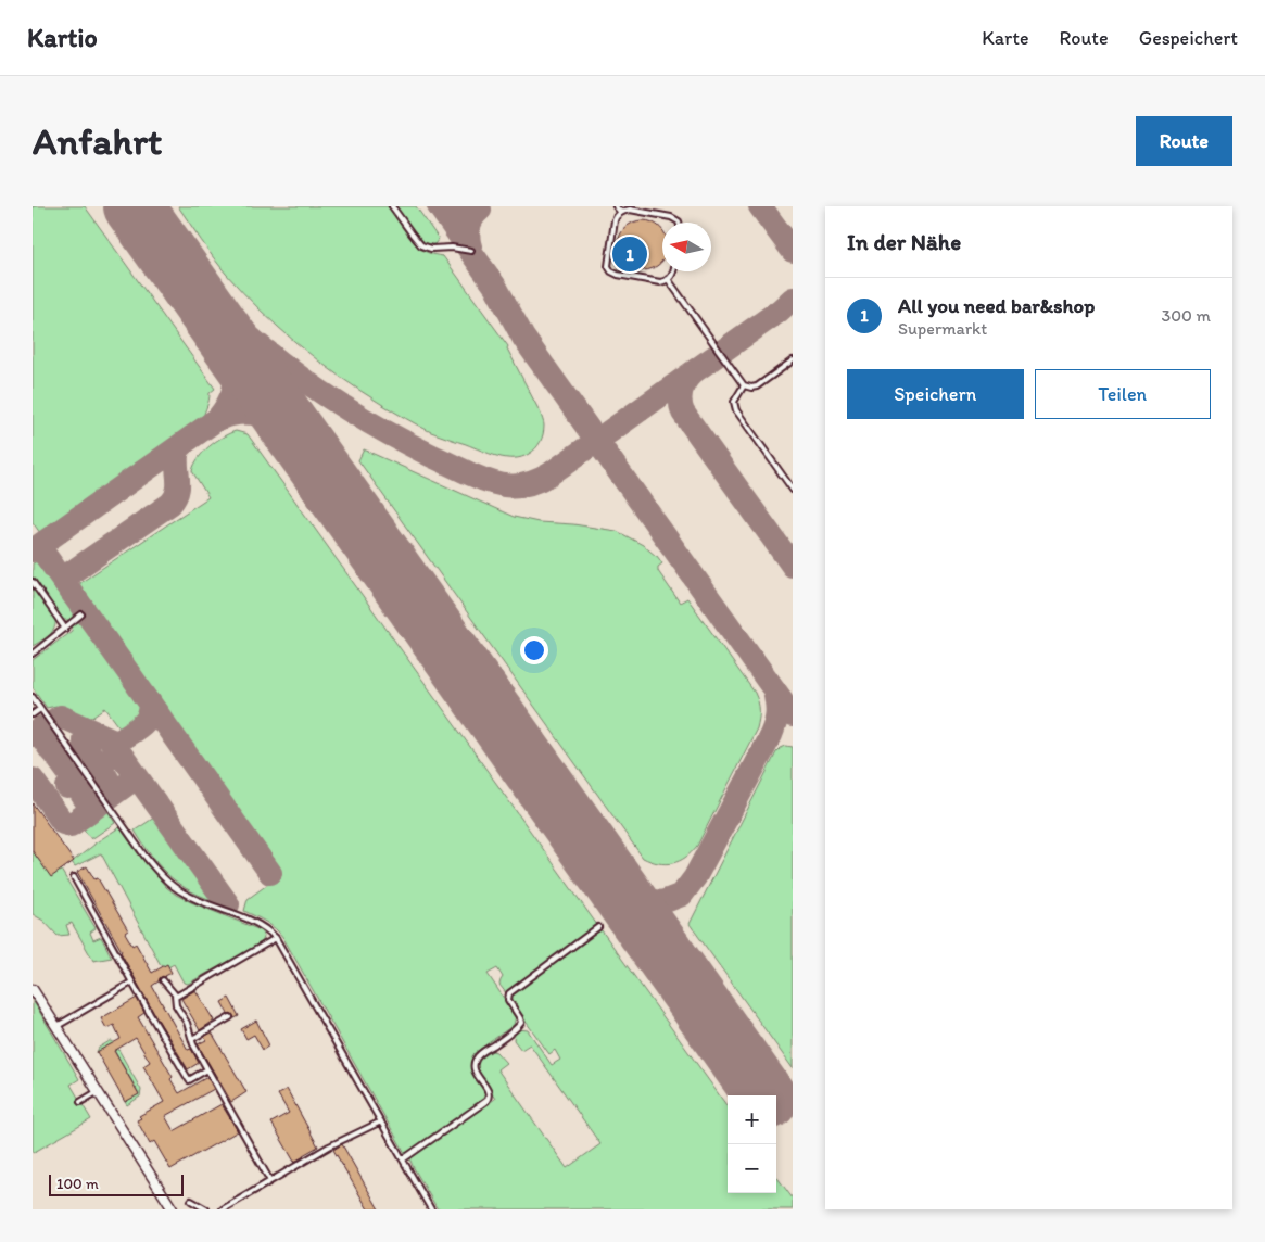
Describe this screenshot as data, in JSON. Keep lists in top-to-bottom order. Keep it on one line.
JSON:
{"scale_bar":"100 m","north":"left","page":{"header":"Kartio","nav":["Karte","Route","Gespeichert"],"buttons":["Route",["Speichern","Teilen"]],"title":"Anfahrt","heading":"In der Nähe","pins":"1","list":[{"mark":"1","name":"All you need bar&shop","note":"Supermarkt","value":"300 m"}],"map_buttons":["+","−"],"scale":"100 m"}}
